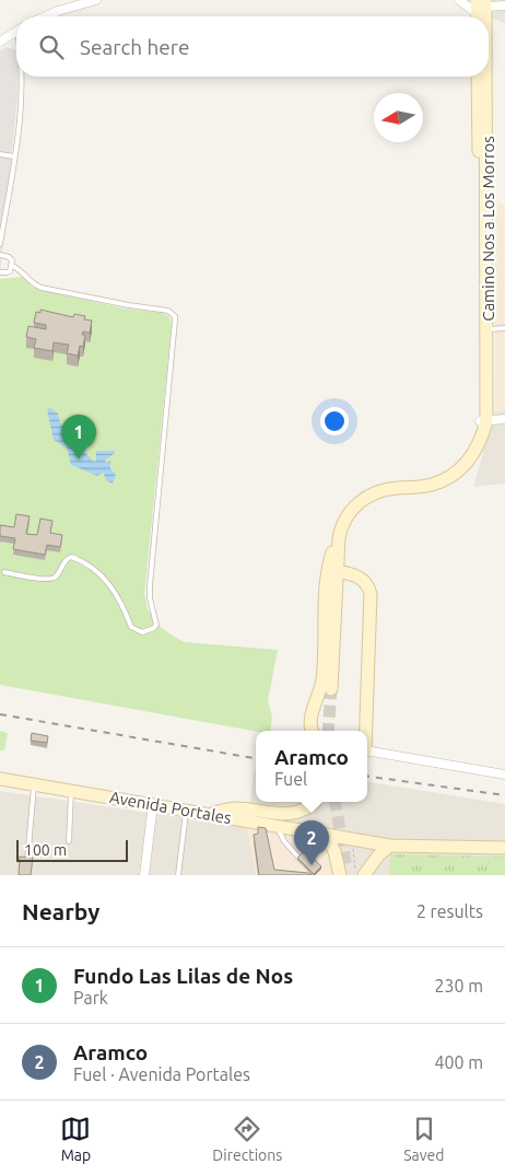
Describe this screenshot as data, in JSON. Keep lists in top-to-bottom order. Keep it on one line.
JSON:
{"streets":{"main road":["Camino Nos a Los Morros","Avenida Portales"]},"scale_bar":"100 m","north":"left","page":{"search":"Search here","pins":["1","2"],"popup":["Aramco","Fuel"],"scale":"100 m","heading":["Nearby","2 results"],"list":[{"mark":"1","name":"Fundo Las Lilas de Nos","note":"Park","value":"230 m"},{"mark":"2","name":"Aramco","note":"Fuel · Avenida Portales","value":"400 m"}],"nav":["Map","Directions","Saved"]}}
